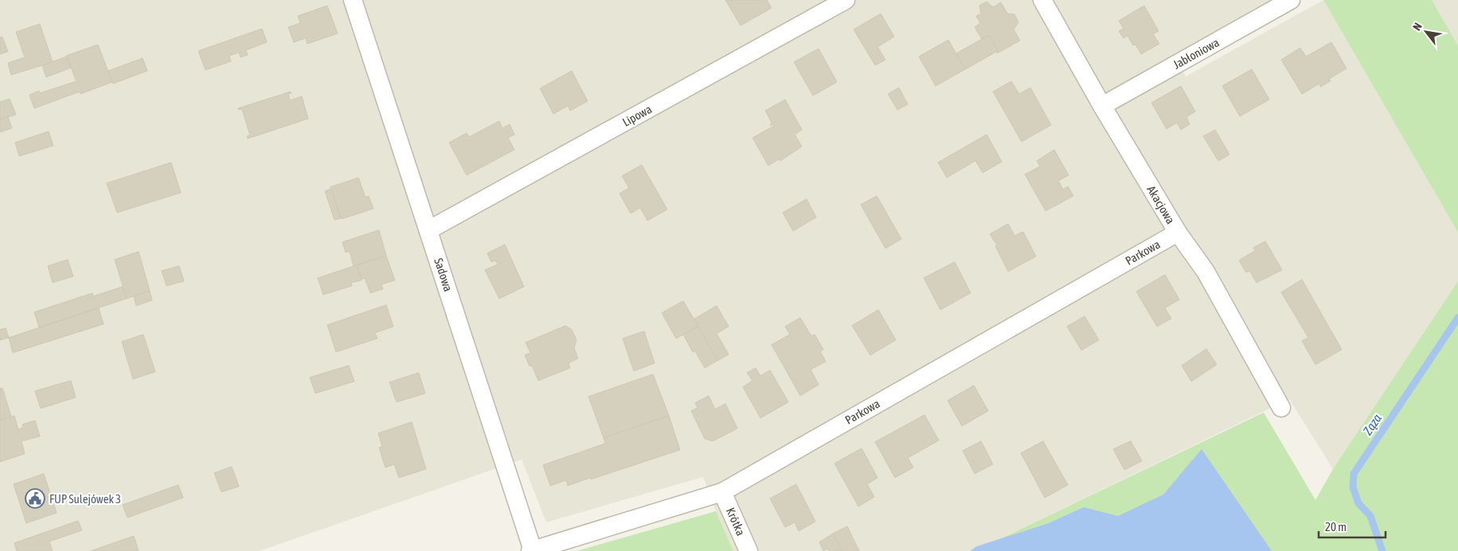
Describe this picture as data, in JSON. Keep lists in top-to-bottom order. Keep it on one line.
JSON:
{"streets":{"street":["Jabłoniowa","Lipowa","Akacjowa","Parkowa","Sadowa","Krótka"]},"crossings":[["Jabłoniowa","Akacjowa"],["Lipowa","Sadowa"],["Akacjowa","Parkowa"],["Parkowa","Sadowa"],["Parkowa","Krótka"]],"water":["Ząza"],"places":{"public building":["FUP Sulejówek 3"]},"scale_bar":"20 m","north":"top left"}
